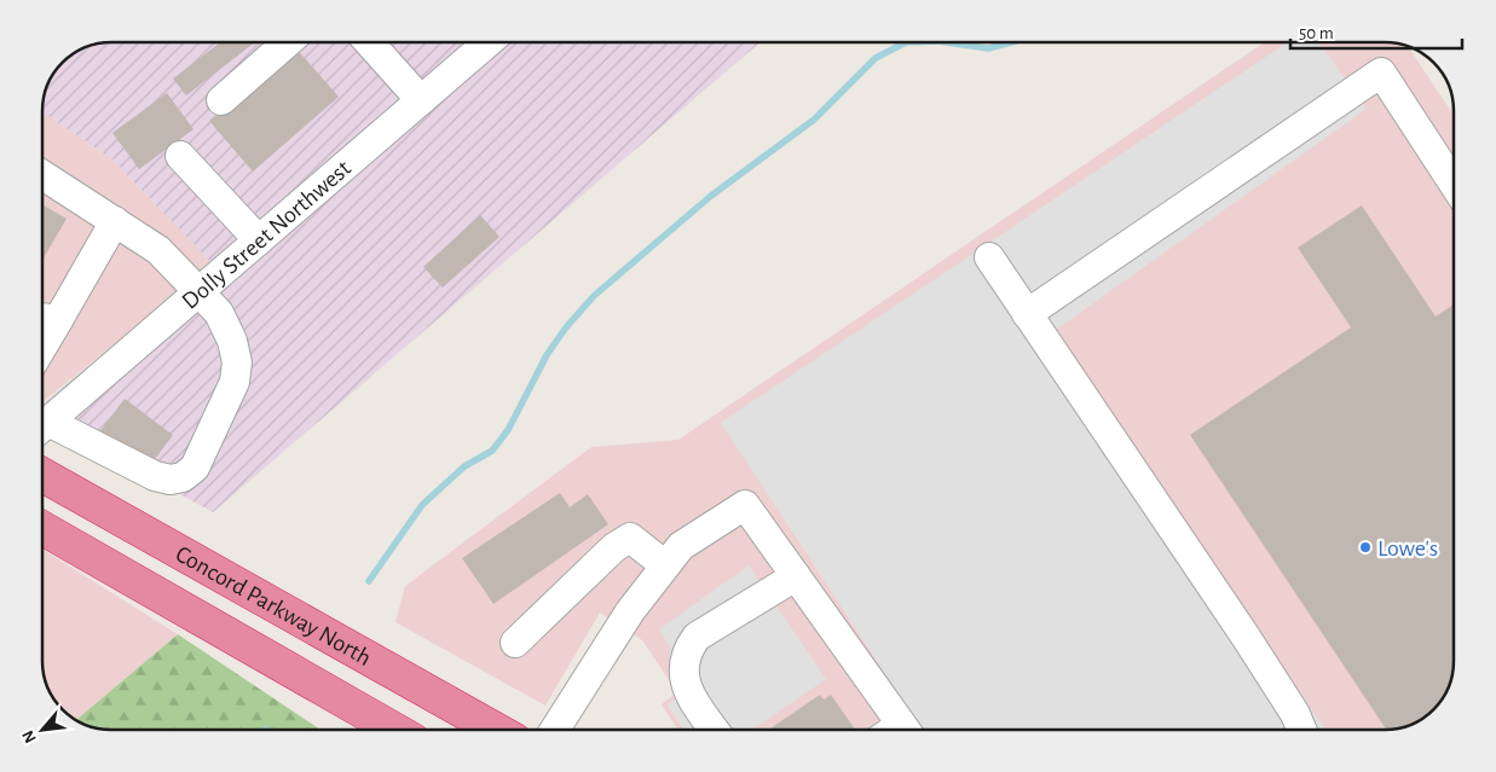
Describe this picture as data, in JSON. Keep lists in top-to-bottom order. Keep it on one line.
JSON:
{"streets":{"highway":["Concord Parkway North"],"street":["Dolly Street Northwest"]},"places":["Lowe's"],"scale_bar":"50 m","north":"bottom left"}
